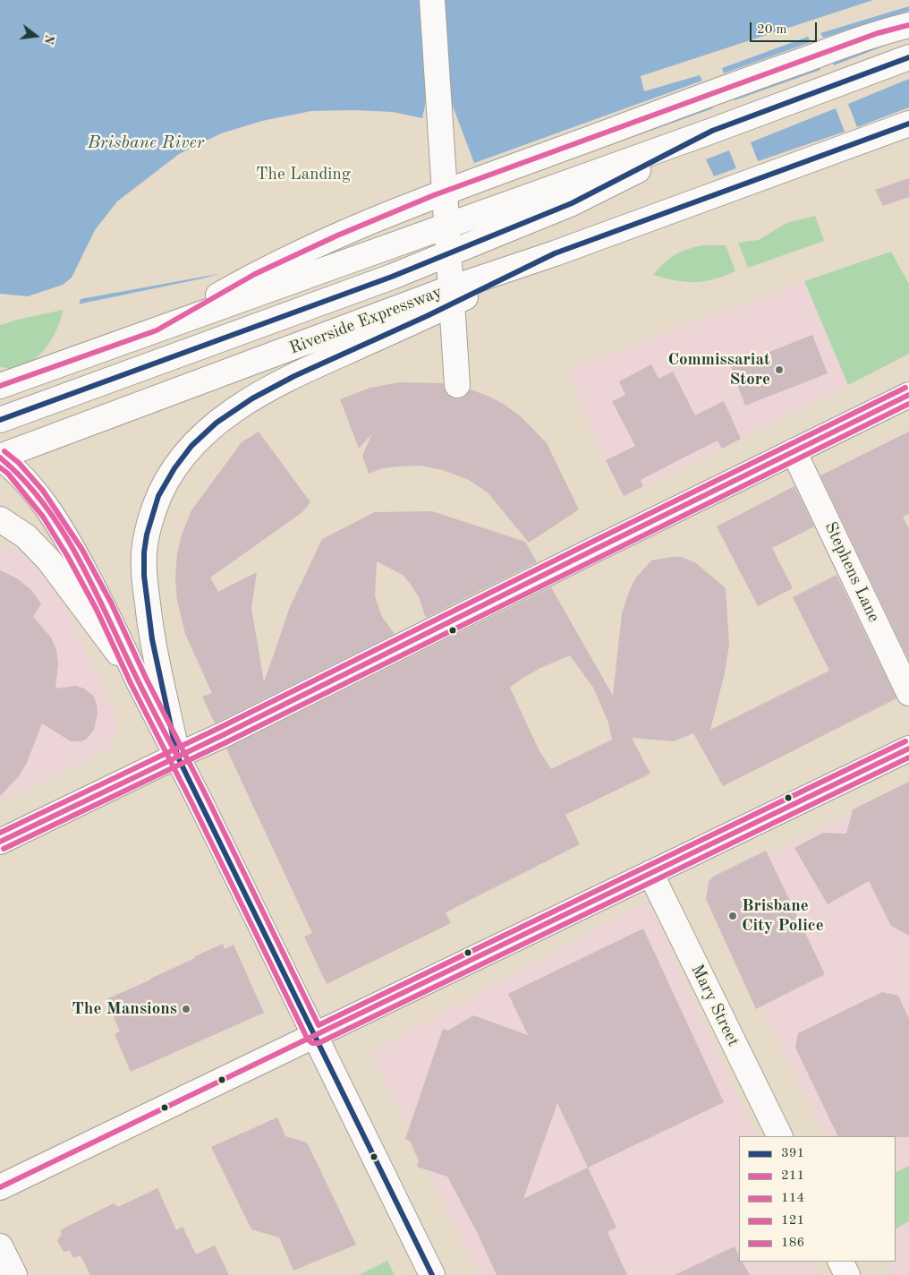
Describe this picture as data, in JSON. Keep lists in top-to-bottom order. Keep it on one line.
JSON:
{"streets":{"main road":["Riverside Expressway","Stephens Lane","Mary Street"]},"water":["Brisbane River"],"parks":["The Landing"],"places":["Commissariat Store","Brisbane City Police","The Mansions"],"lines":["transit line 186","transit line 391","transit line 114","transit line 121","transit line 211"],"legend":["391","211","114","121","186"],"scale_bar":"20 m","north":"right"}
